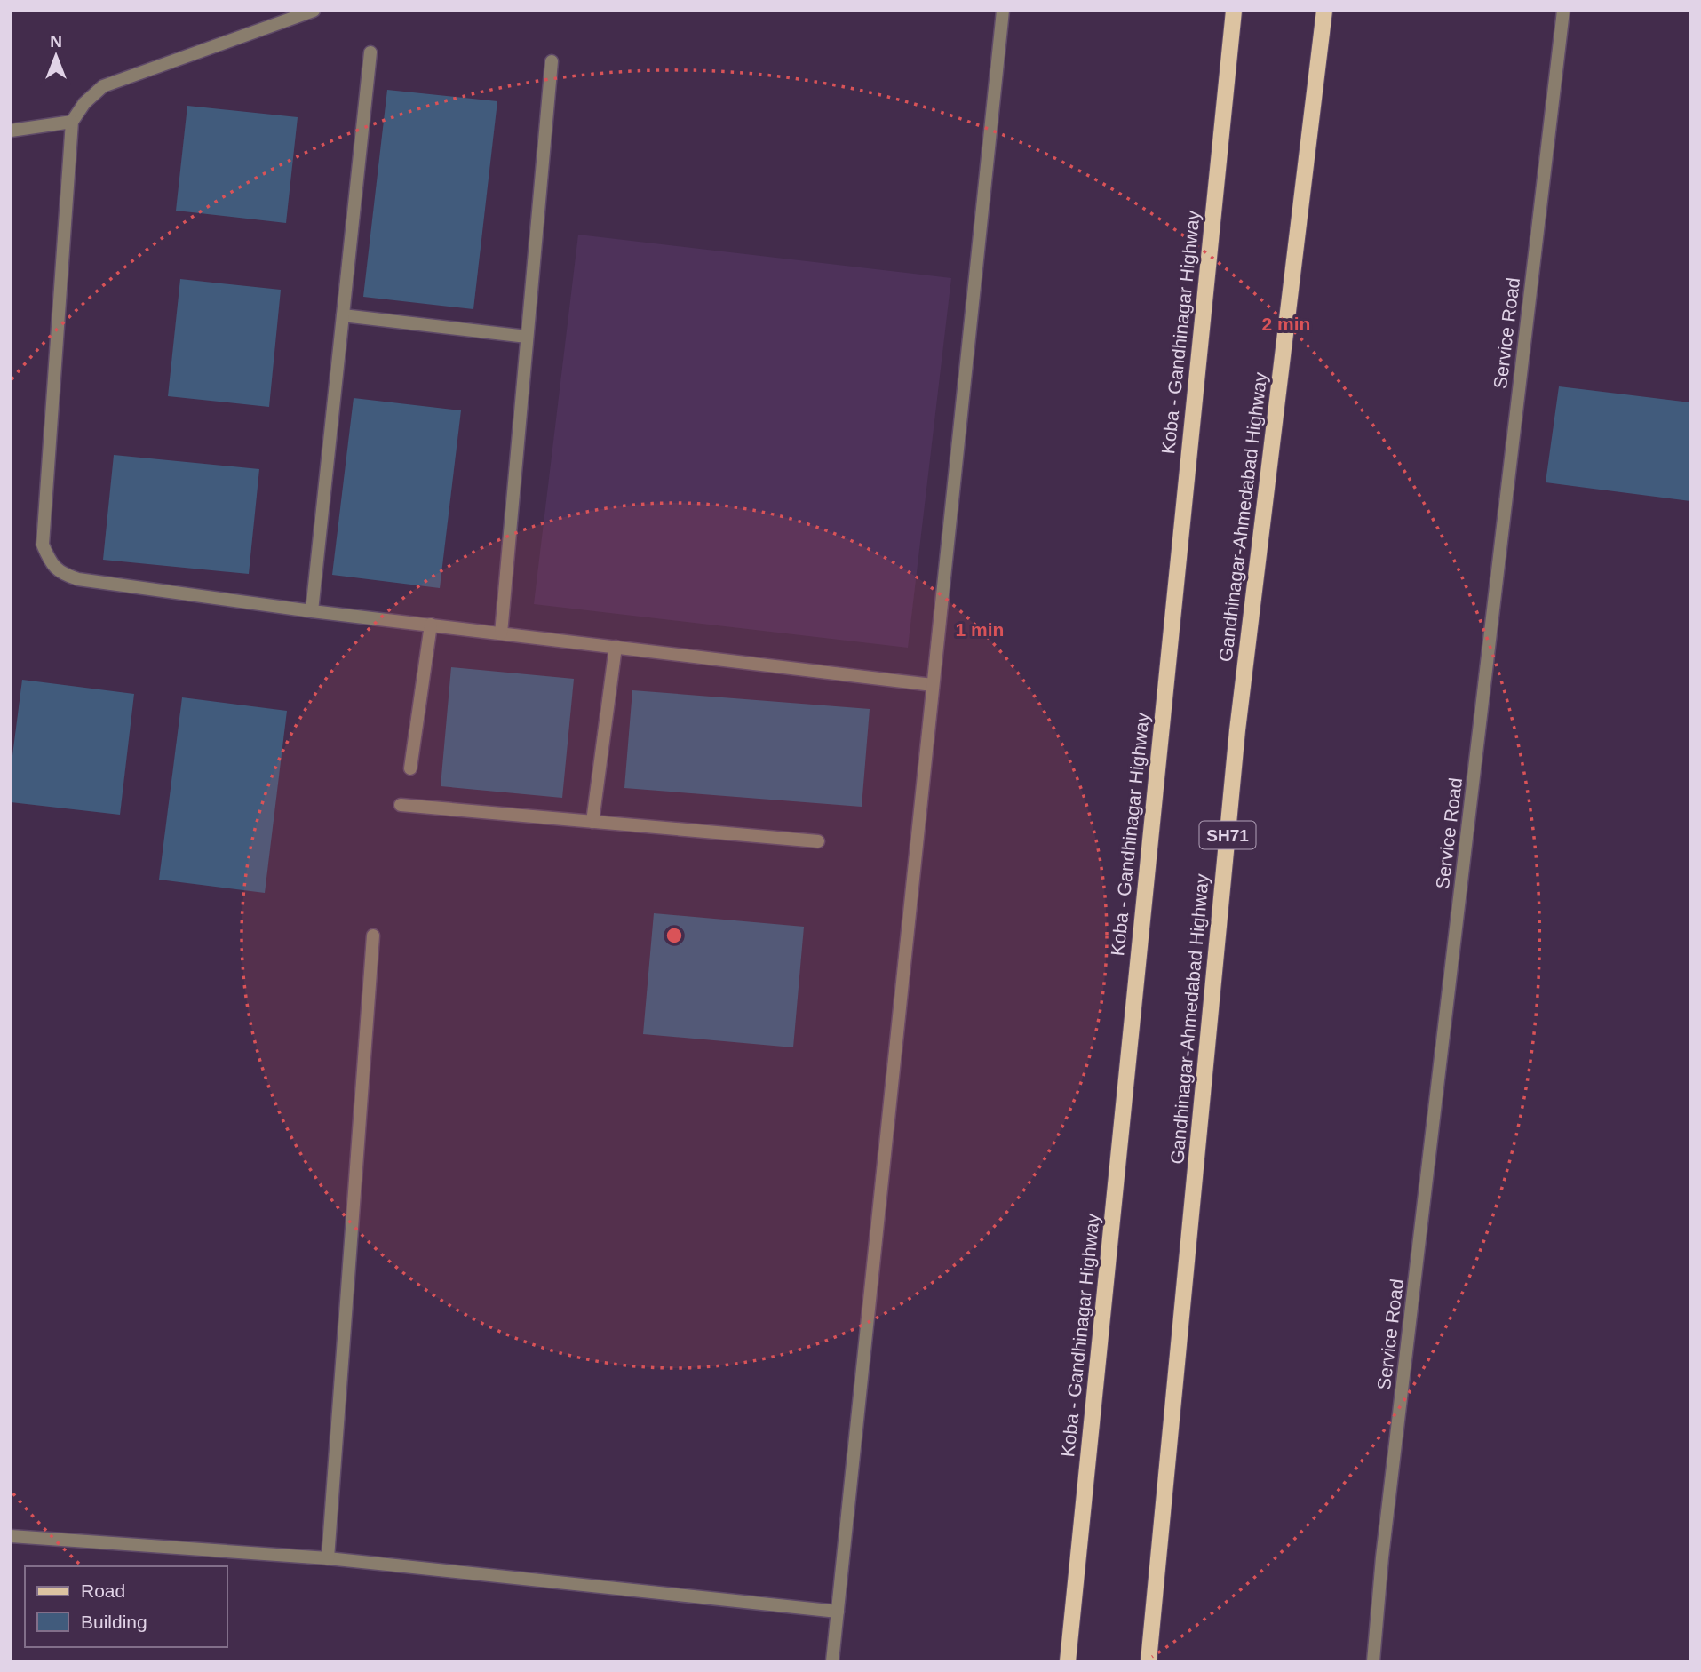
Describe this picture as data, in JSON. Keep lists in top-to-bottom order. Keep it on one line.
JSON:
{"streets":{"main road":["Koba - Gandhinagar Highway","Gandhinagar-Ahmedabad Highway","SH71"],"street":["Service Road"]},"legend":["Road","Building"],"north":"top","rings":["2 min","1 min"]}
